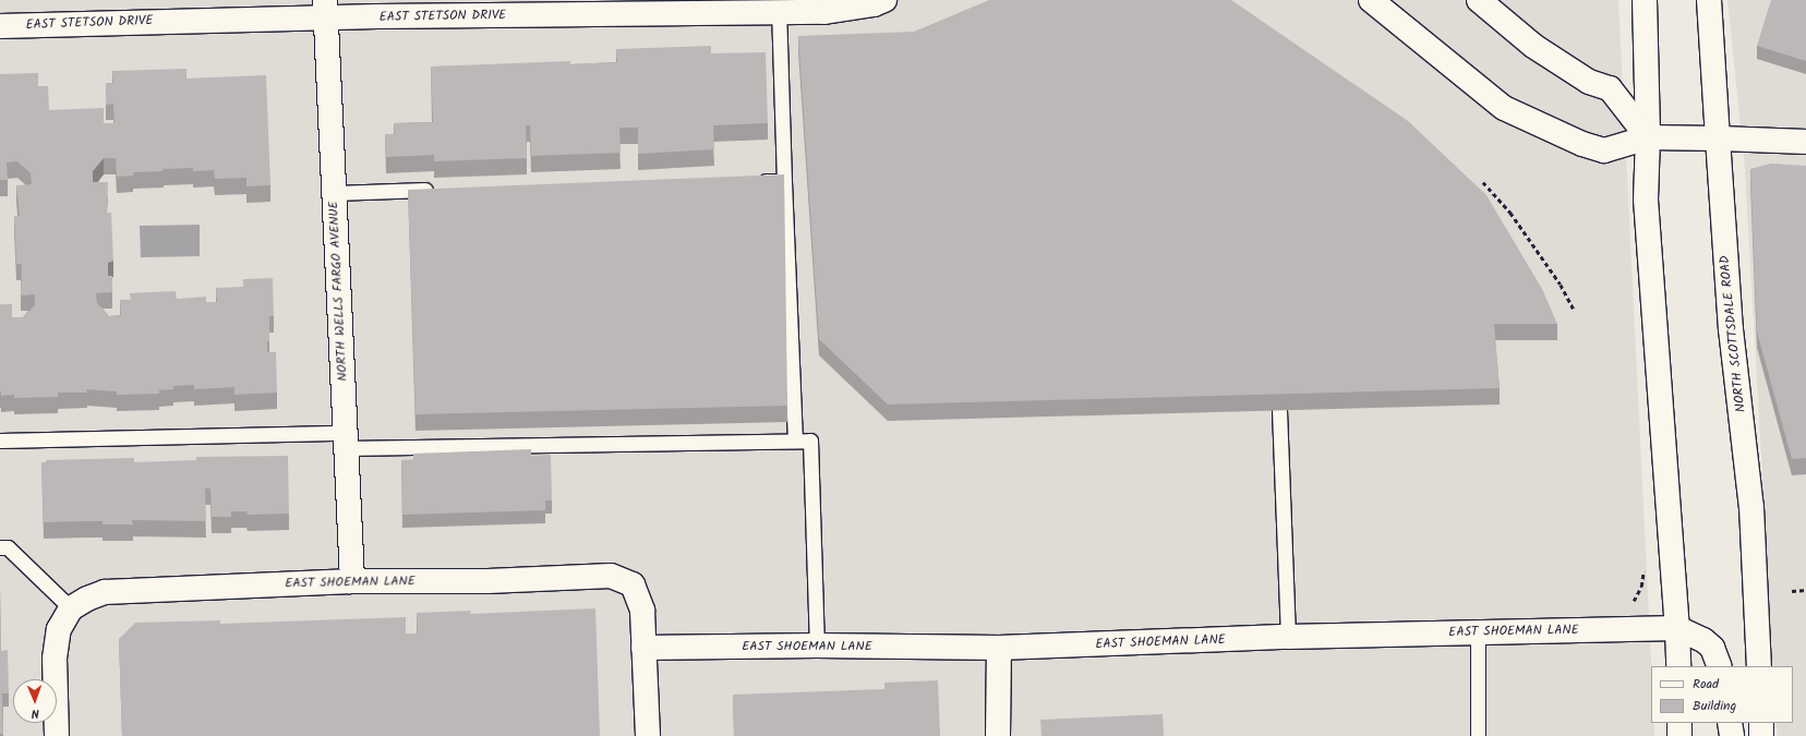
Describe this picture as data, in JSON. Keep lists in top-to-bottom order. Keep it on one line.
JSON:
{"streets":{"street":["EAST STETSON DRIVE","NORTH WELLS FARGO AVENUE","NORTH SCOTTSDALE ROAD","EAST SHOEMAN LANE"]},"crossings":[["EAST STETSON DRIVE","NORTH WELLS FARGO AVENUE"],["NORTH WELLS FARGO AVENUE","EAST SHOEMAN LANE"]],"legend":["Road","Building"],"north":"bottom"}
